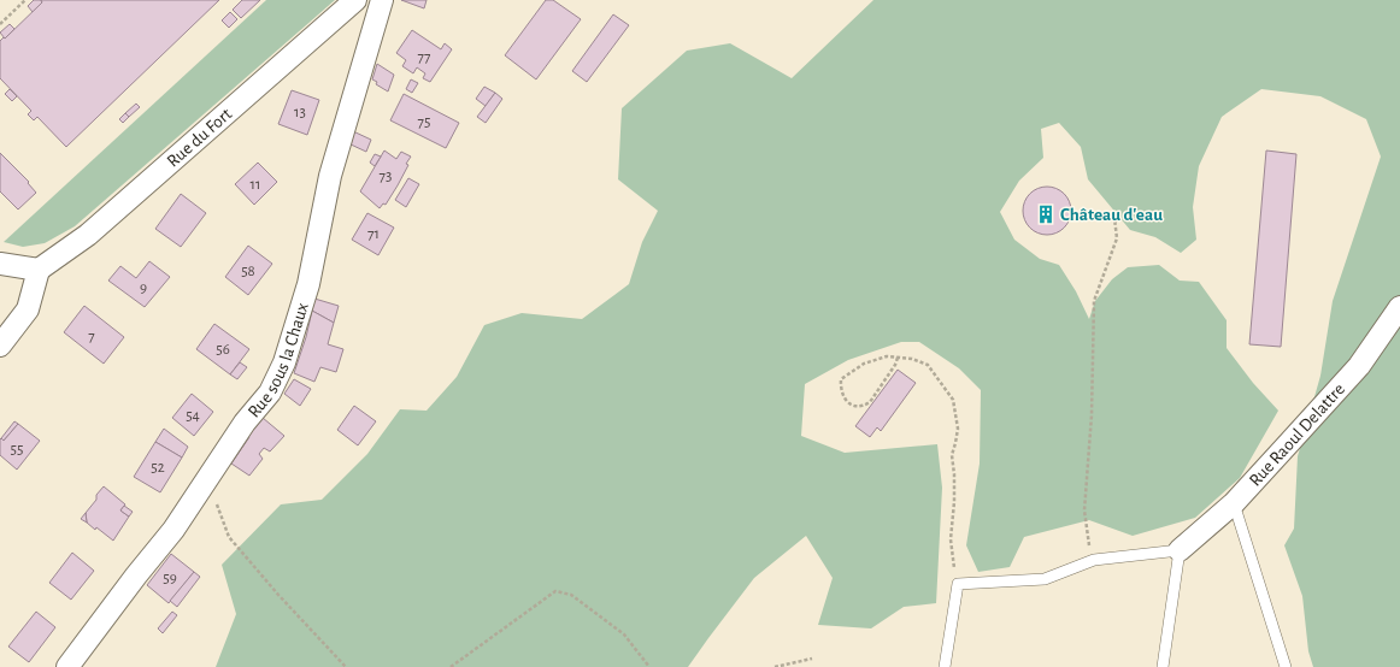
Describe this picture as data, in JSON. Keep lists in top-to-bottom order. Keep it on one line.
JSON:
{"streets":{"street":["Rue du Fort","Rue sous la Chaux","Rue Raoul Delattre"]},"places":{"building":["Château d'eau"]},"house_numbers":["77","13","75","73","11","71","58","9","7","56","54","55","52","59"]}
